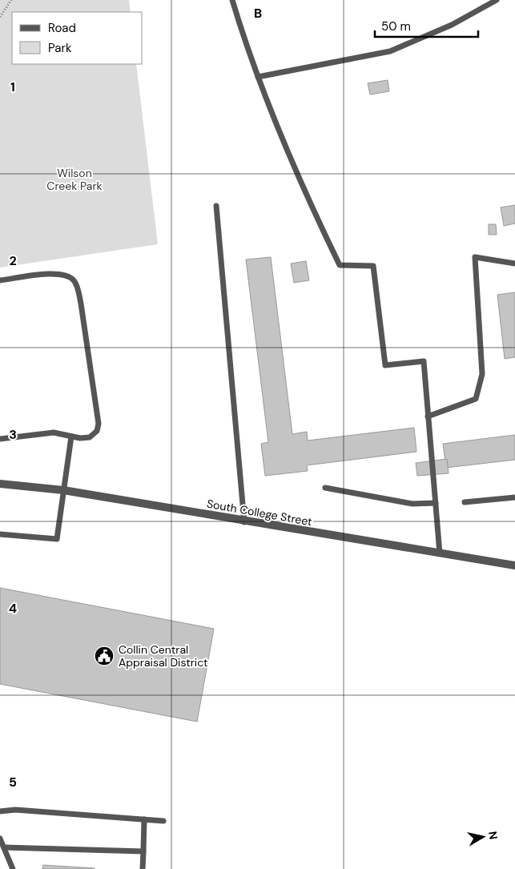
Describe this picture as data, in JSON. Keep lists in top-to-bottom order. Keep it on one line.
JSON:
{"streets":{"street":["South College Street"]},"parks":["Wilson Creek Park"],"places":{"public building":["Collin Central Appraisal District"]},"legend":["Road","Park"],"scale_bar":"50 m","north":"right","grid":{"columns":["B"],"rows":["1","2","3","4","5"]}}
